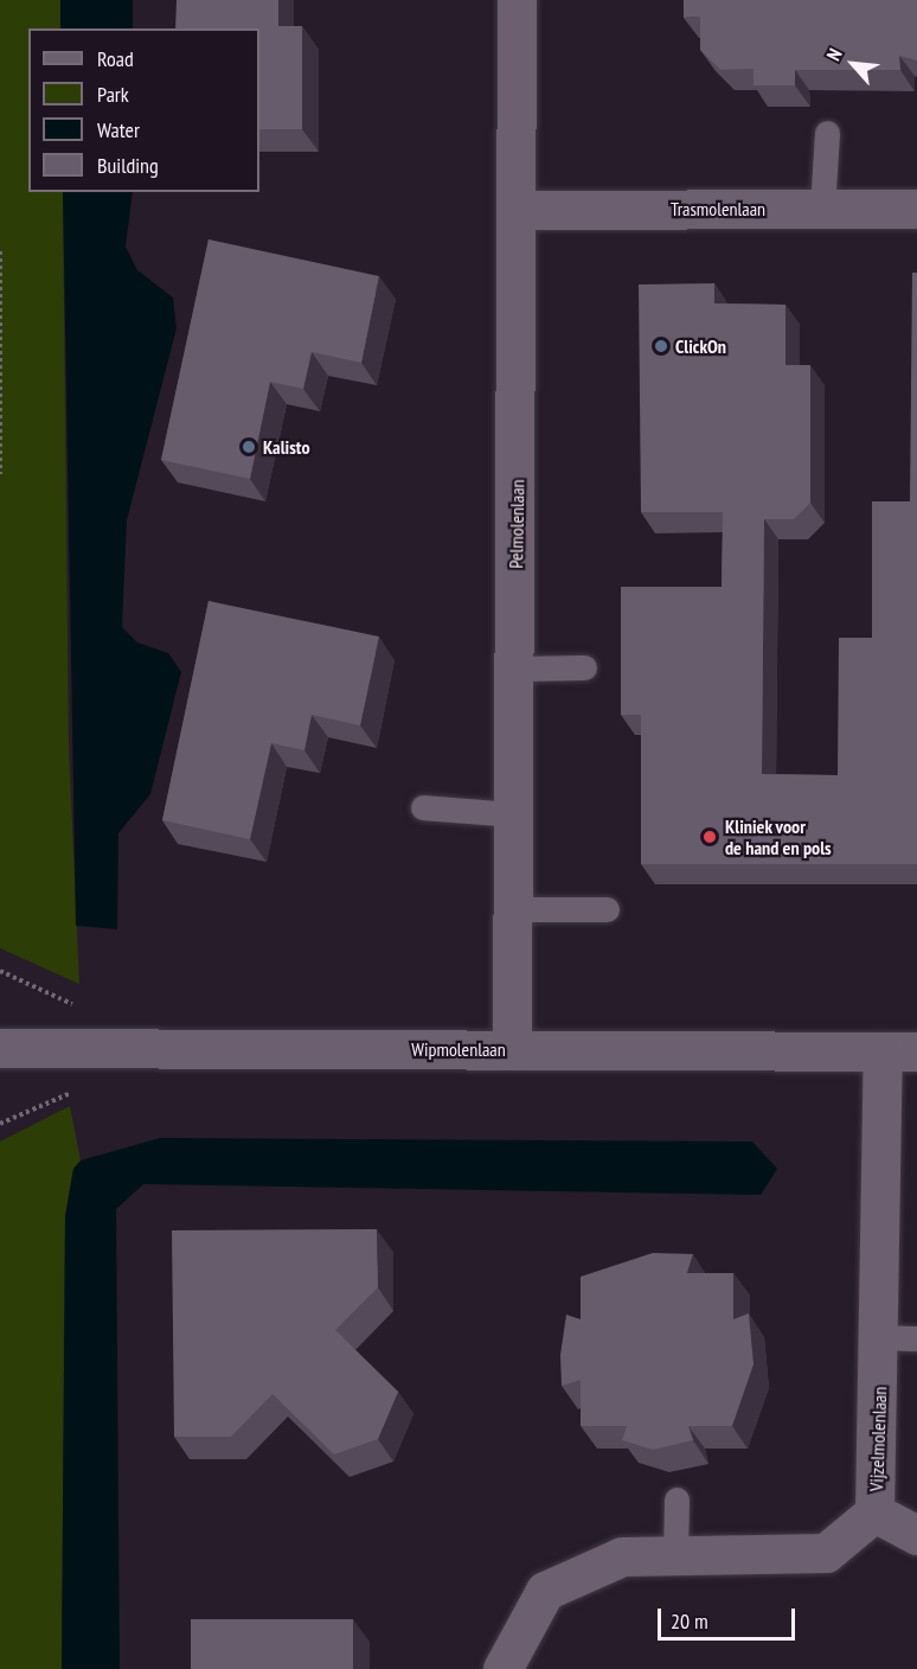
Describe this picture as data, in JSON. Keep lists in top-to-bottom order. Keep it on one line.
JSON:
{"streets":{"street":["Trasmolenlaan","Pelmolenlaan","Wipmolenlaan","Vijzelmolenlaan"]},"crossings":[["Trasmolenlaan","Pelmolenlaan"],["Pelmolenlaan","Wipmolenlaan"],["Wipmolenlaan","Vijzelmolenlaan"]],"places":["ClickOn","Kalisto","Kliniek voor de hand en pols"],"legend":["Road","Park","Water","Building"],"scale_bar":"20 m","north":"top left"}
